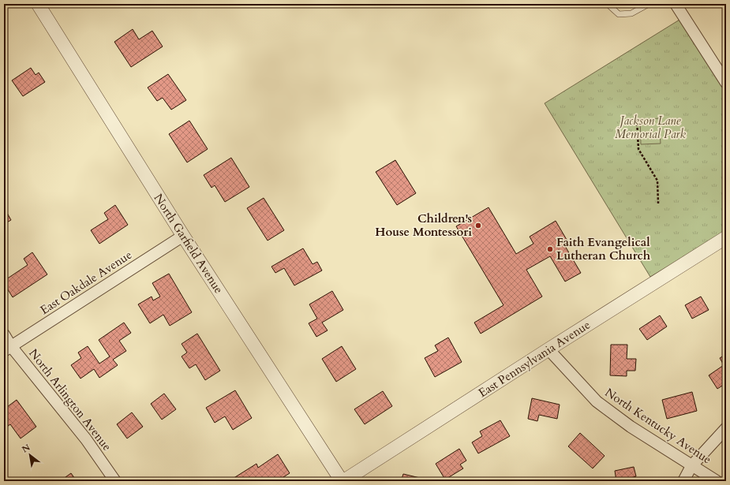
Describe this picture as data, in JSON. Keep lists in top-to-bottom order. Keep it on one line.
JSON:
{"streets":{"street":["North Garfield Avenue","East Oakdale Avenue","East Pennsylvania Avenue","North Arlington Avenue","North Kentucky Avenue"]},"crossings":[["North Garfield Avenue","East Oakdale Avenue"],["North Garfield Avenue","East Pennsylvania Avenue"],["East Oakdale Avenue","North Arlington Avenue"],["East Pennsylvania Avenue","North Kentucky Avenue"]],"parks":["Jackson Lane Memorial Park"],"places":["Children's House Montessori","Faith Evangelical Lutheran Church"],"north":"top left"}
